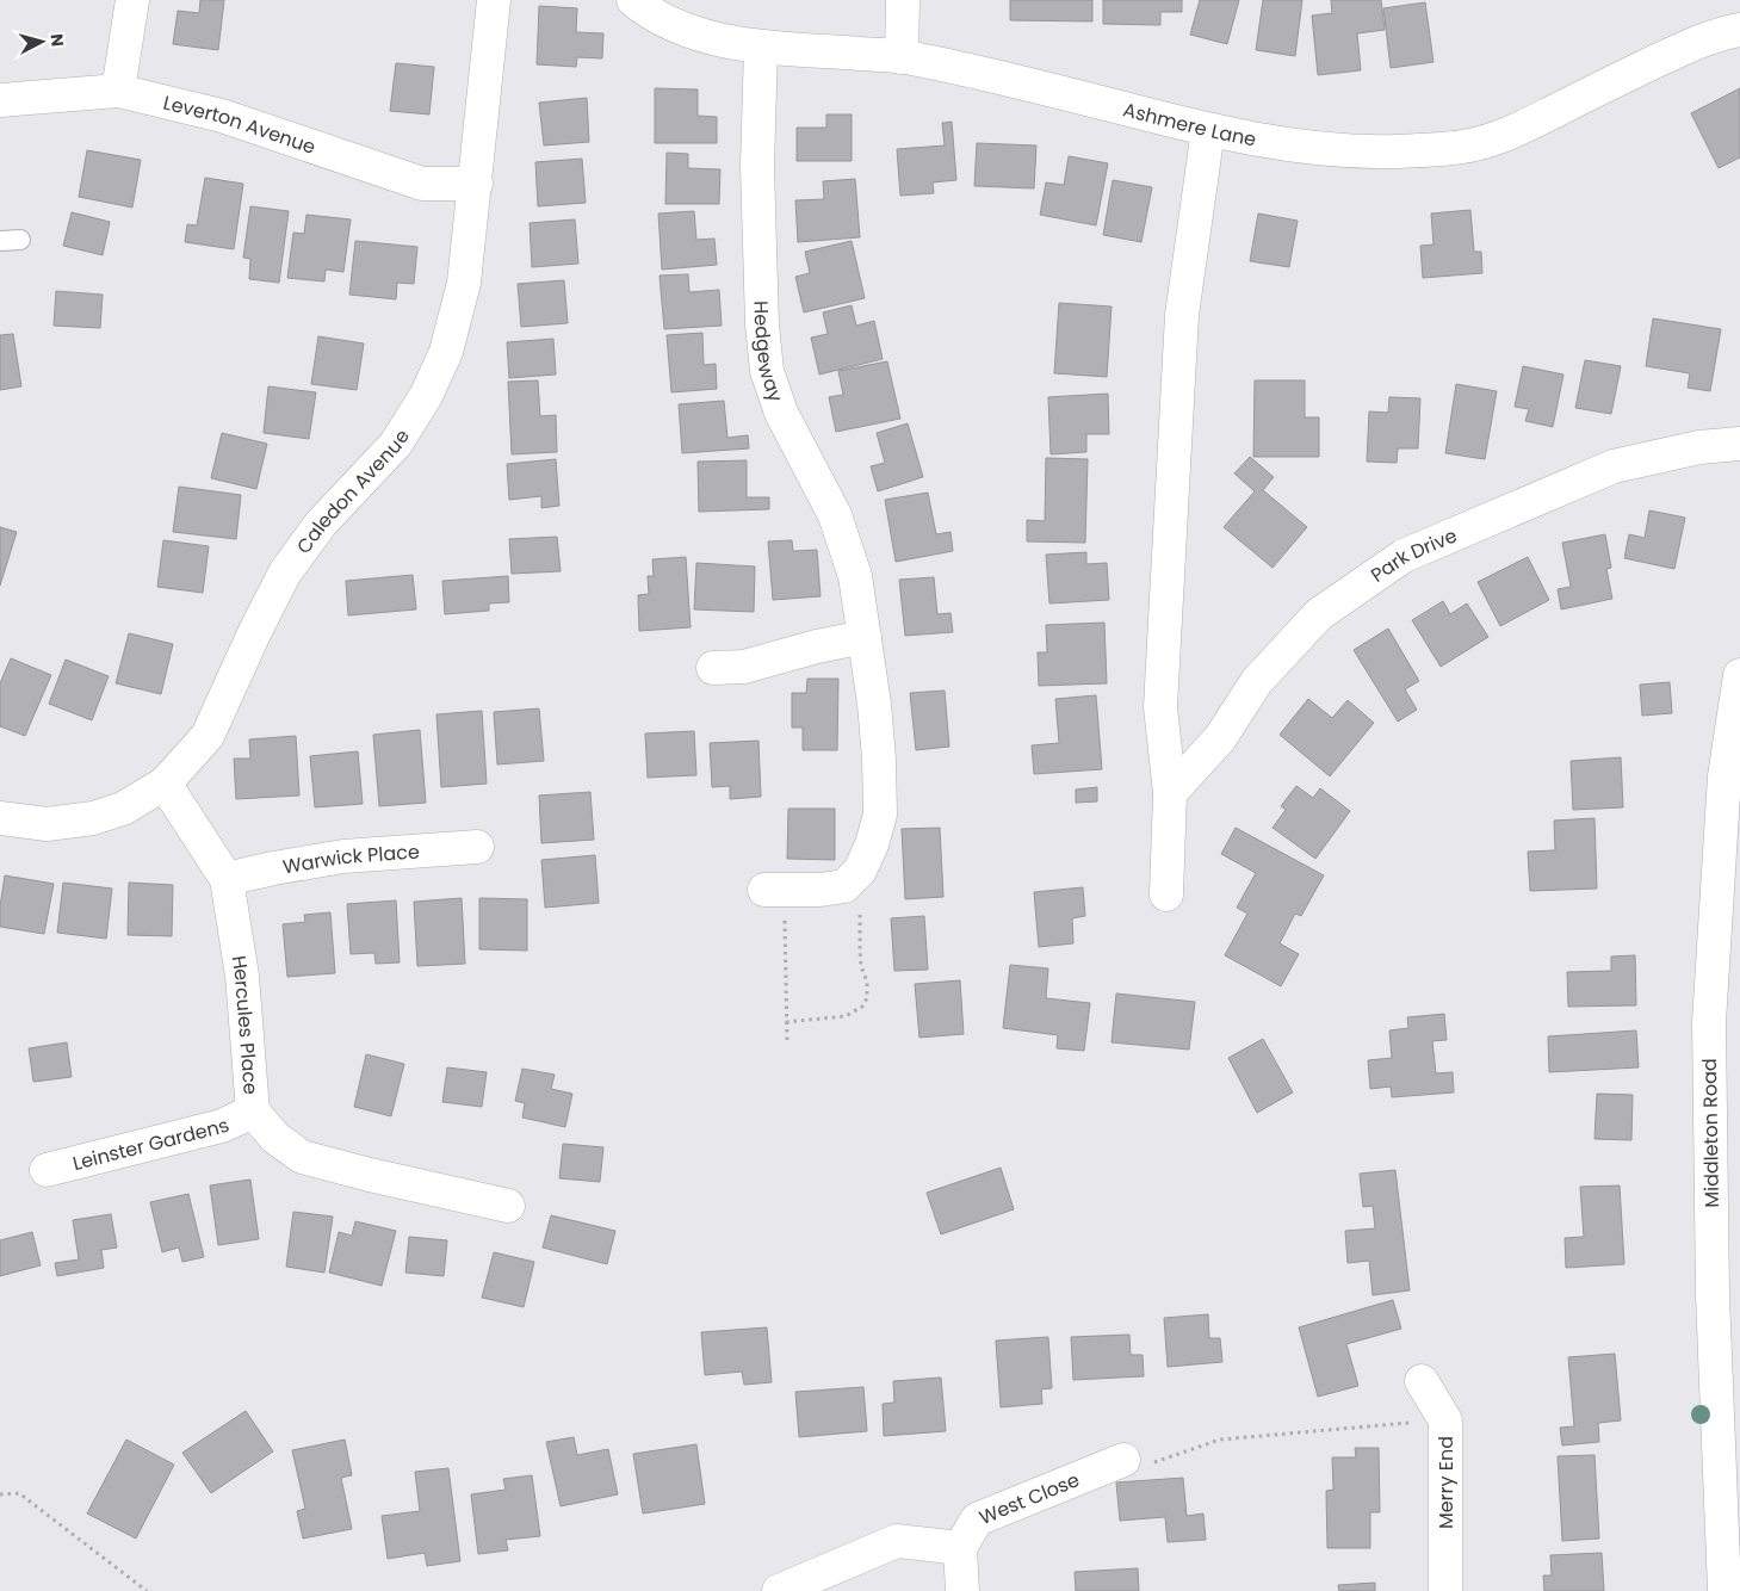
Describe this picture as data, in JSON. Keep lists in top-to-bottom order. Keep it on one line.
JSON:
{"streets":{"street":["Ashmere Lane","Leverton Avenue","Hedgeway","Caledon Avenue","Park Drive","Warwick Place","Hercules Place","Middleton Road","Leinster Gardens","Merry End","West Close"]},"crossings":[["Ashmere Lane","Hedgeway"],["Leverton Avenue","Caledon Avenue"],["Caledon Avenue","Hercules Place"],["Warwick Place","Hercules Place"],["Hercules Place","Leinster Gardens"]],"north":"right"}
